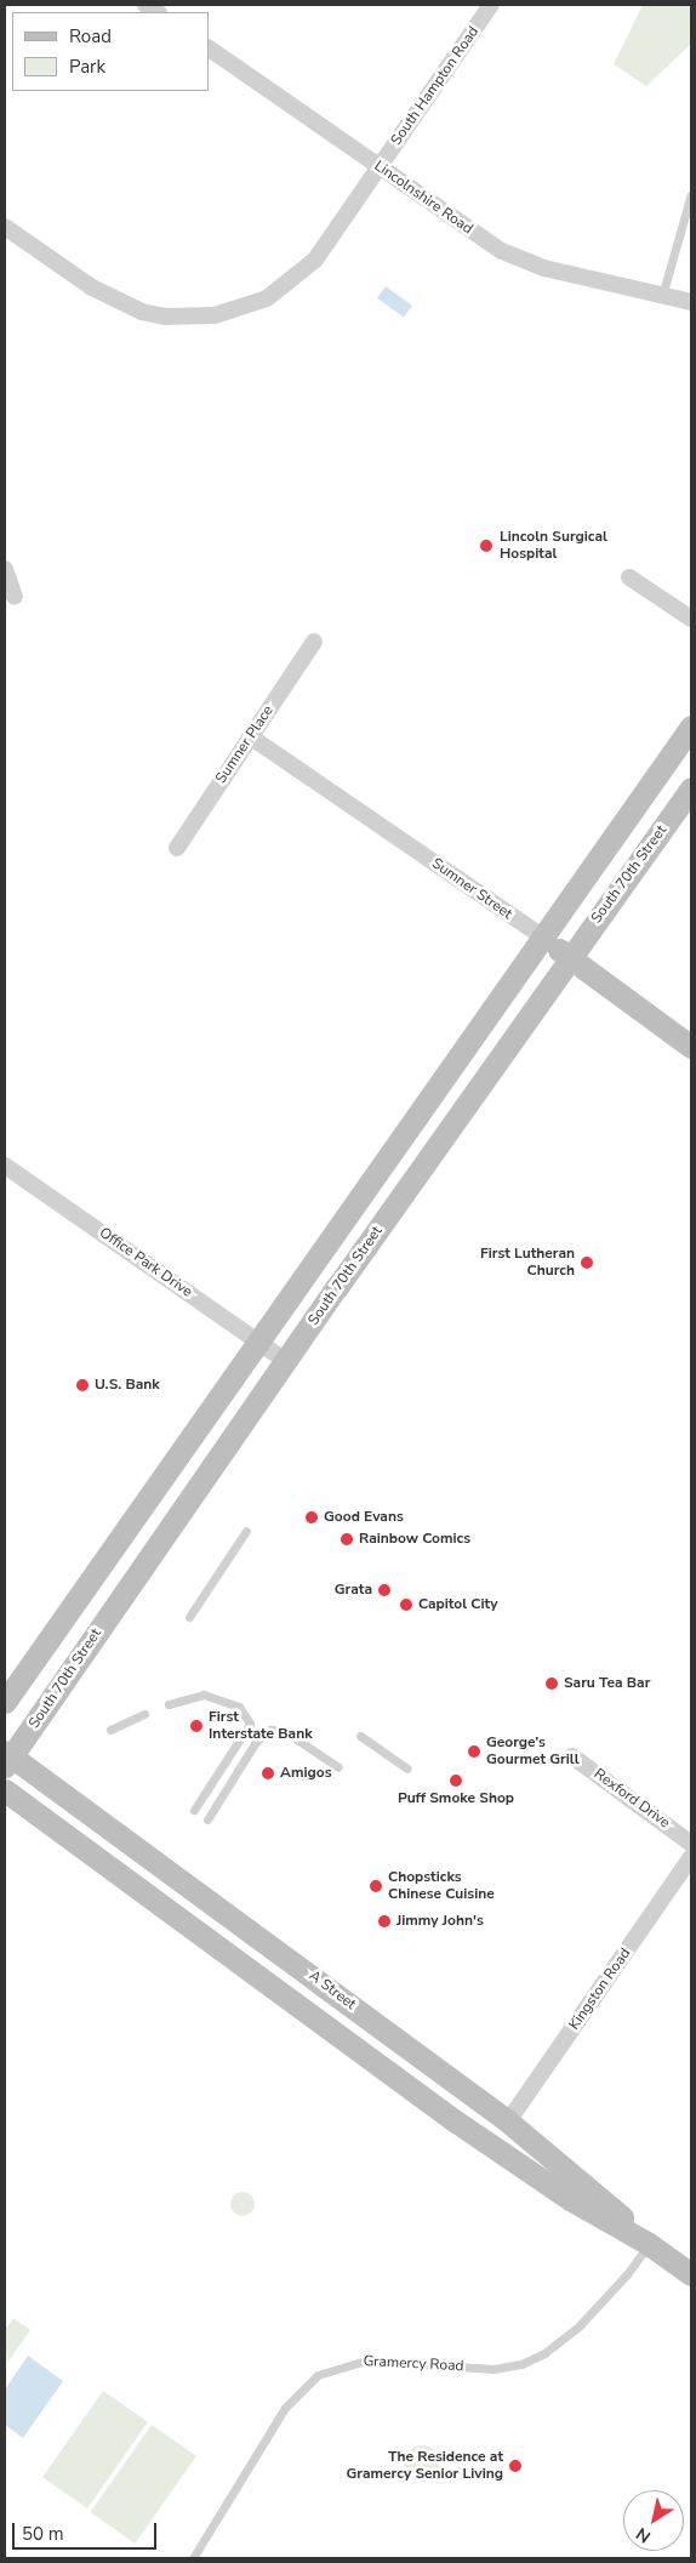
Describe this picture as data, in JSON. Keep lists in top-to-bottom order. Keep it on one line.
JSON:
{"streets":{"main road":["South 70th Street","Sumner Street","A Street"],"street":["South Hampton Road","Lincolnshire Road","Sumner Place","Office Park Drive","Rexford Drive","Kingston Road"],"lane":["Gramercy Road"]},"crossings":[["South Hampton Road","Lincolnshire Road"],["Sumner Place","Sumner Street"],["South 70th Street","Sumner Street"],["South 70th Street","Office Park Drive"],["South 70th Street","A Street"],["Kingston Road","A Street"],["A Street","Gramercy Road"]],"places":["Lincoln Surgical Hospital","First Lutheran Church","U.S. Bank","Good Evans","Rainbow Comics","Grata","Capitol City","Saru Tea Bar","First Interstate Bank","George’s Gourmet Grill","Amigos","Puff Smoke Shop","Chopsticks Chinese Cuisine","Jimmy John's","The Residence at Gramercy Senior Living"],"legend":["Road","Park"],"scale_bar":"50 m","north":"bottom left"}
